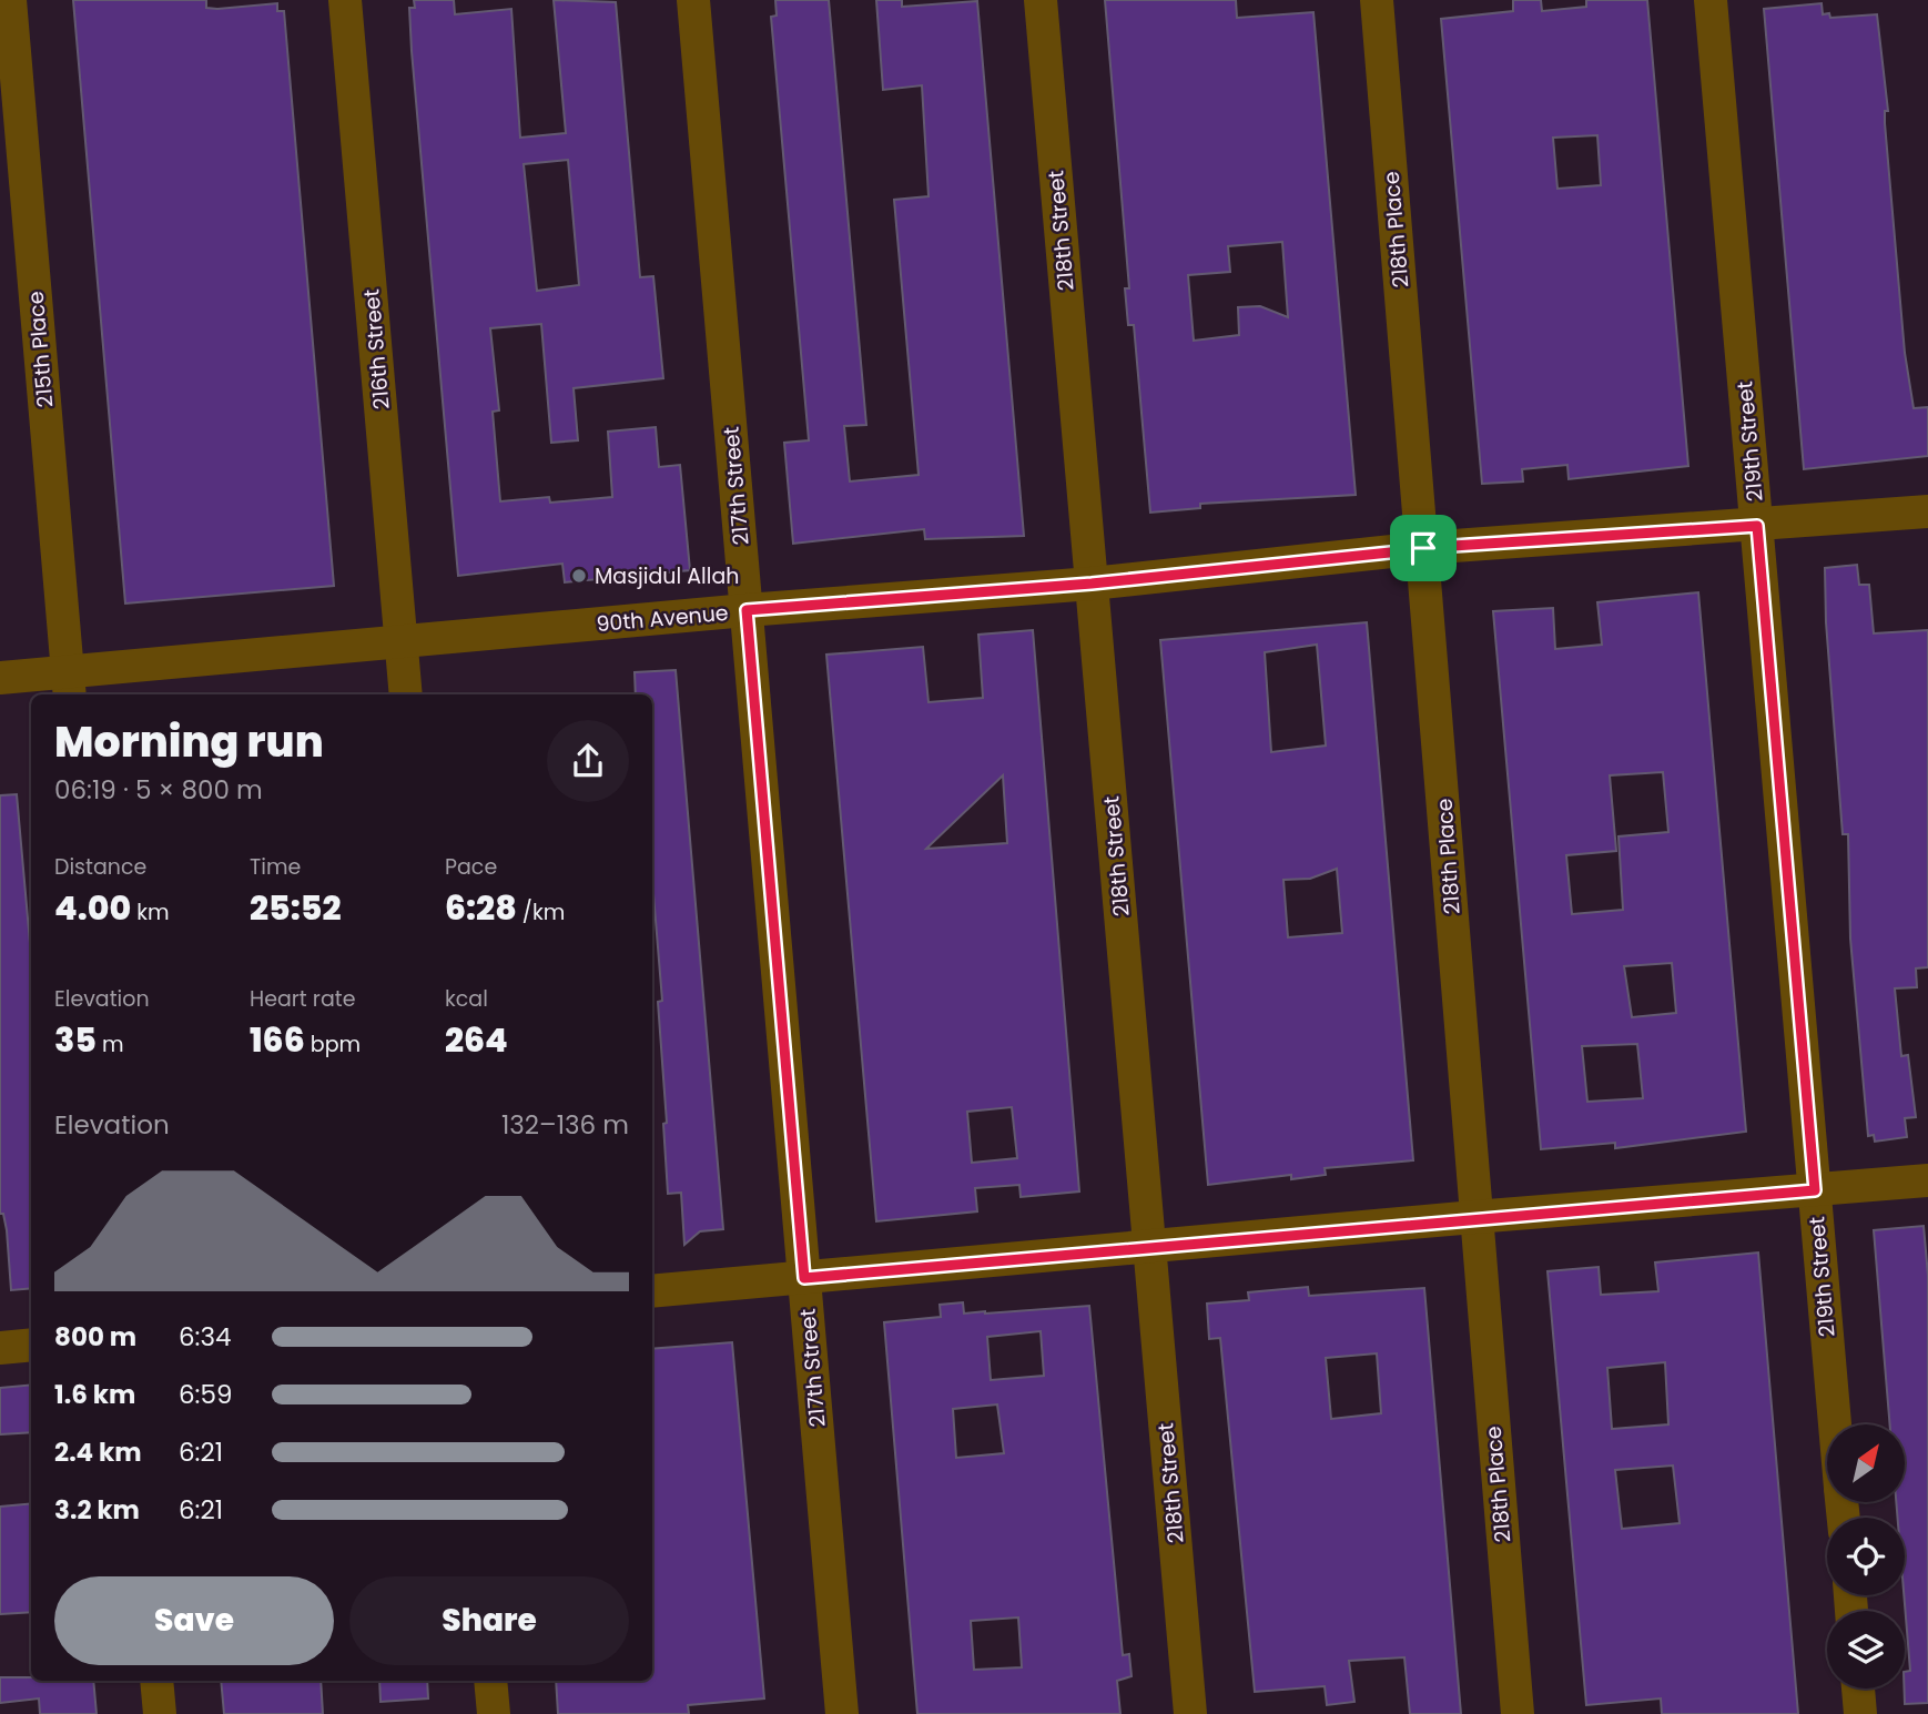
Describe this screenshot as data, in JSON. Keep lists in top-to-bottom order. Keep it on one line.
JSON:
{"streets":{"street":["218th Place","218th Street","215th Place","216th Street","219th Street","217th Street","90th Avenue"]},"crossings":[["218th Place","90th Avenue"],["218th Street","90th Avenue"],["215th Place","90th Avenue"],["216th Street","90th Avenue"],["219th Street","90th Avenue"],["217th Street","90th Avenue"]],"places":["Masjidul Allah"],"north":"top right","page":{"heading":["Morning run","06:19 · 5 × 800 m"],"stats":[["Distance","4.00 km"],["Time","25:52"],["Pace","6:28 /km"],["Elevation","35 m"],["Heart rate","166 bpm"],["kcal","264"]],"chart":["Elevation","132–136 m"],"list":[{"name":"800 m","note":"6:34"},{"name":"1.6 km","note":"6:59"},{"name":"2.4 km","note":"6:21"},{"name":"3.2 km","note":"6:21"}],"buttons":["Save","Share"]}}
